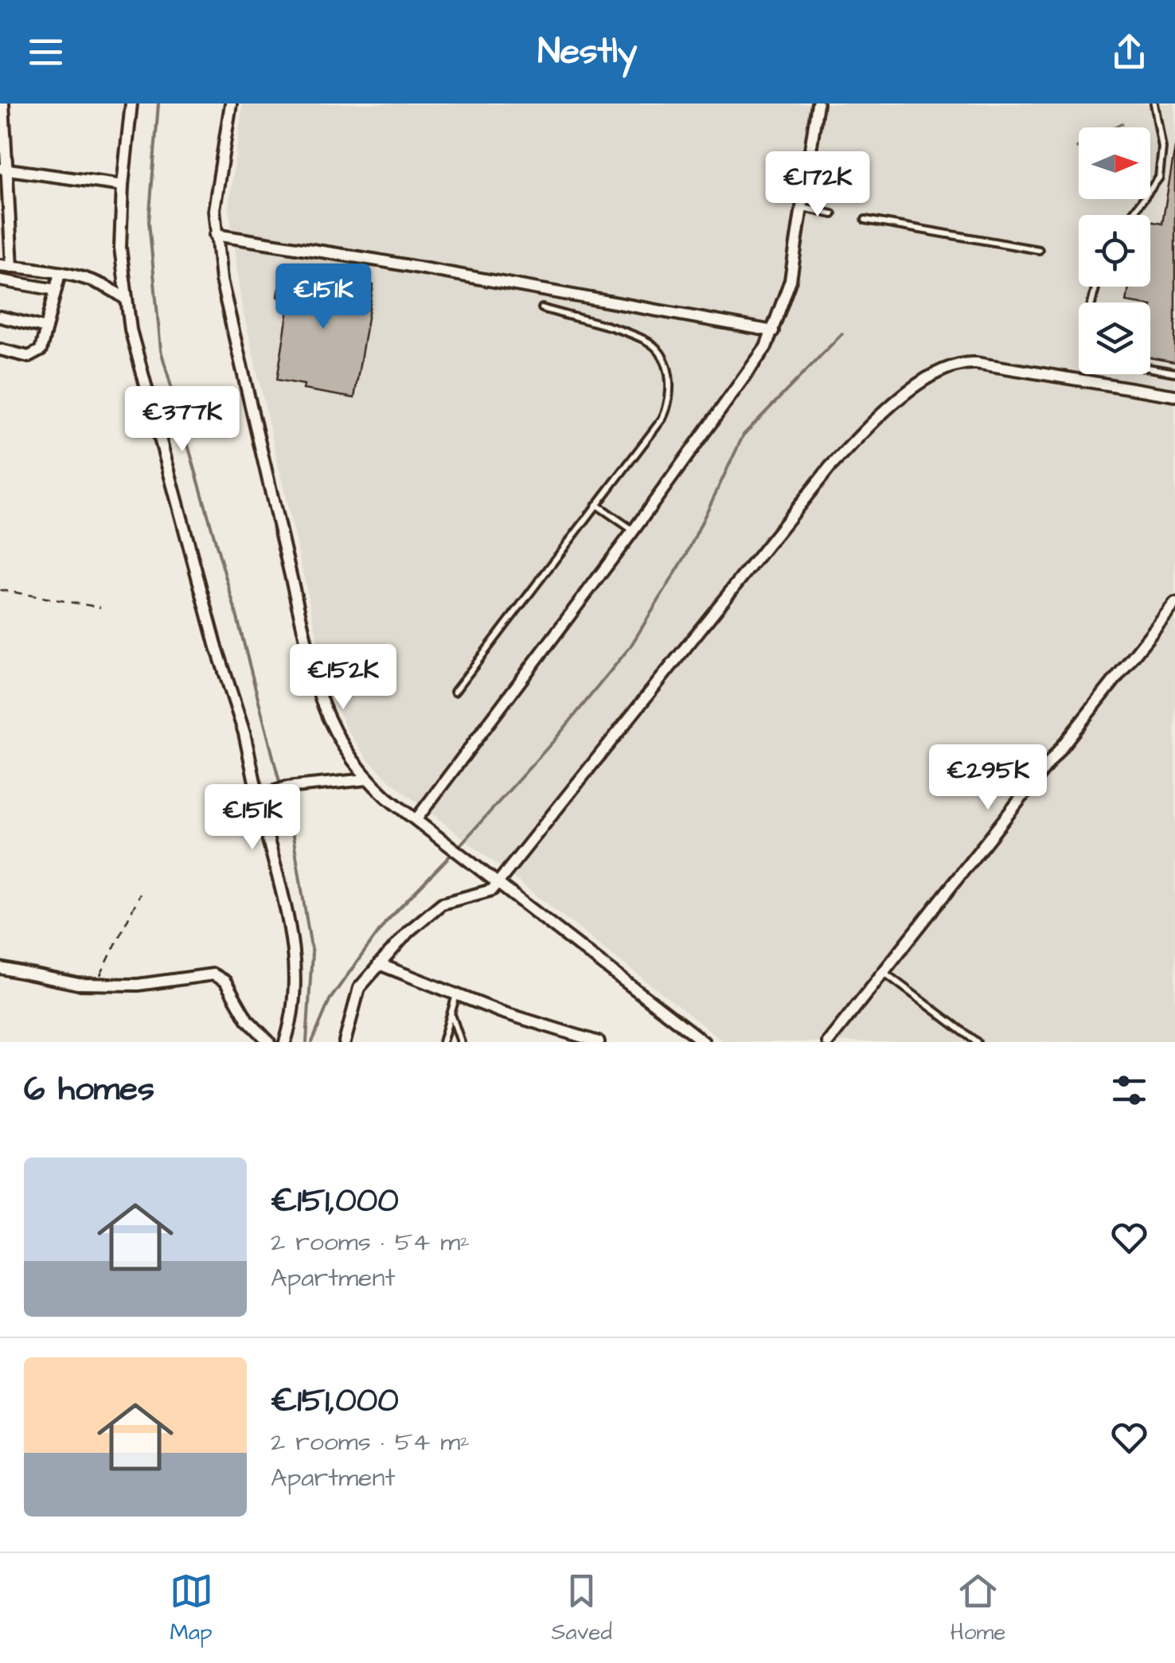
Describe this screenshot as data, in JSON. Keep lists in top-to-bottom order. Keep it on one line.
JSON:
{"north":"right","page":{"header":"Nestly","price":["€172K","€151K","€377K","€152K","€295K","€151K"],"heading":"6 homes","list":[{"name":"€151,000","note":"2 rooms · 54 m² · Apartment"},{"name":"€151,000","note":"2 rooms · 54 m² · Apartment"}],"tabs":["Map","Saved","Home"]}}
